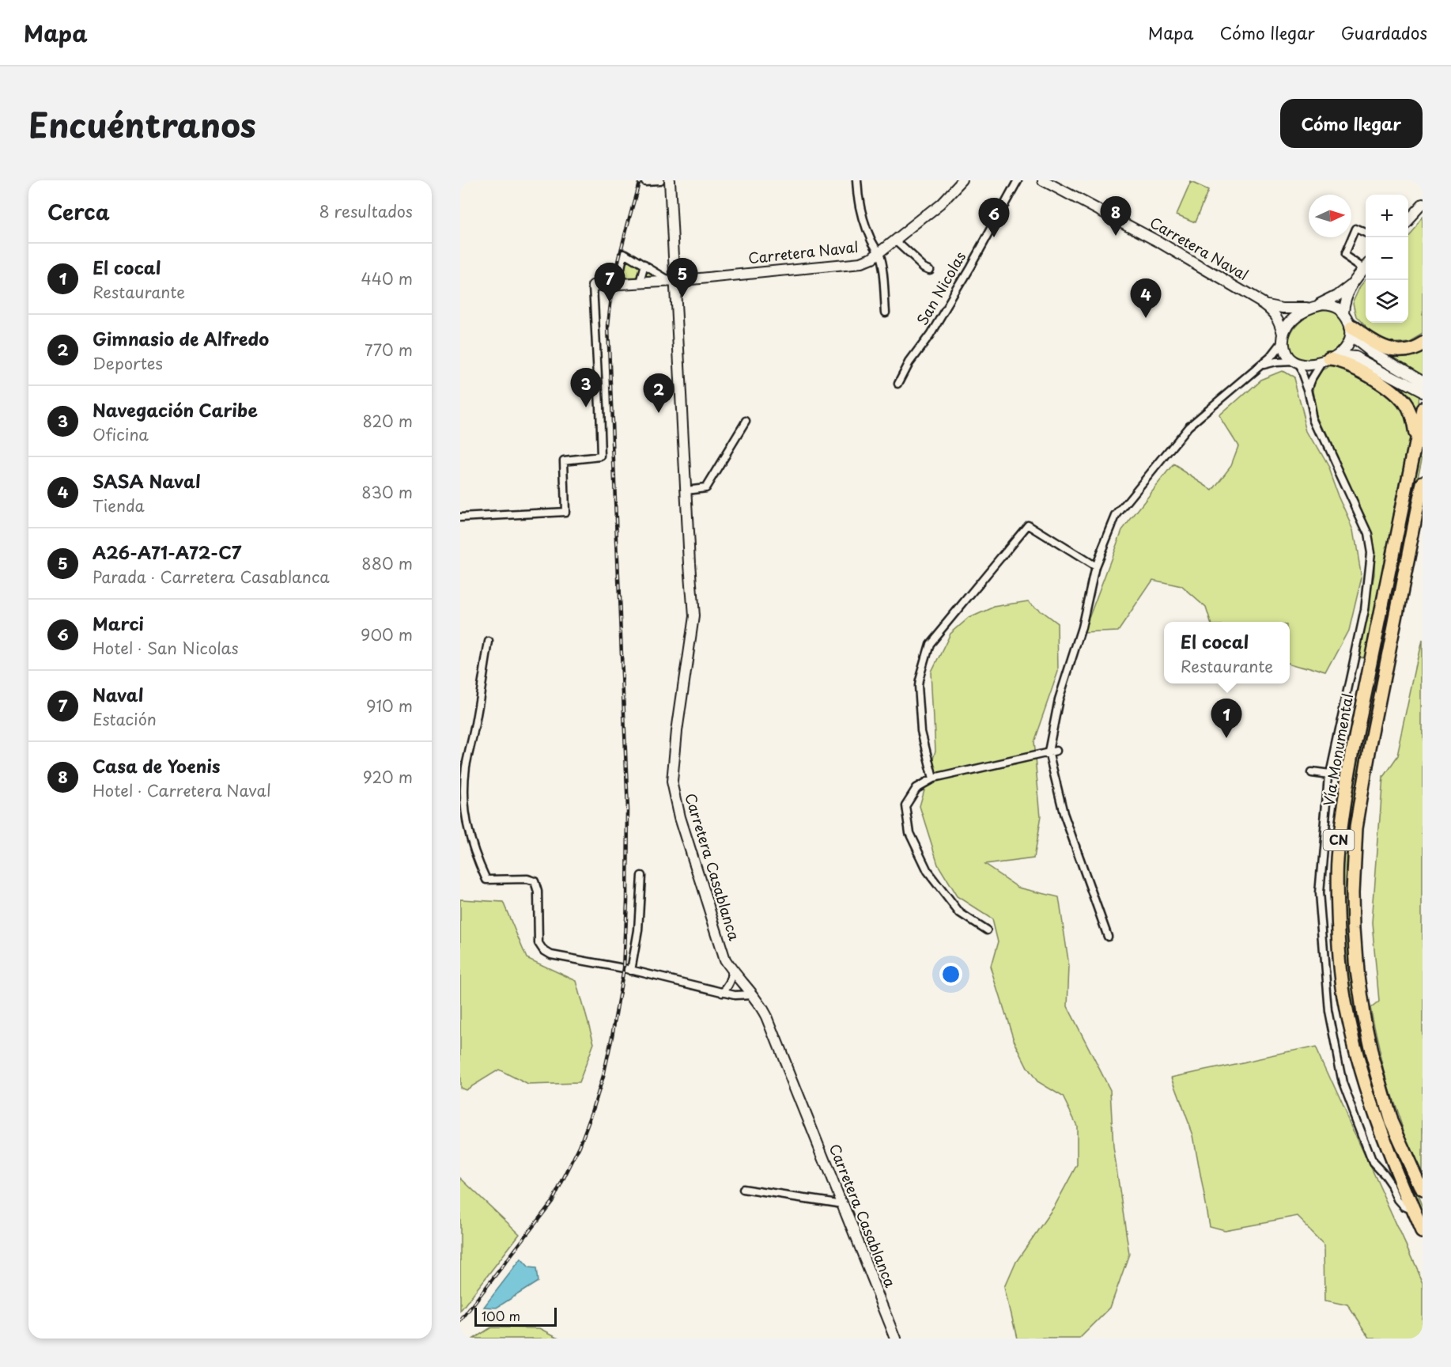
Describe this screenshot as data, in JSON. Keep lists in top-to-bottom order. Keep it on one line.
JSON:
{"streets":{"highway":["Vía Monumental","CN"],"main road":["Carretera Naval","Carretera Casablanca"],"street":["San Nicolas"]},"crossings":[["Carretera Naval","Carretera Casablanca"]],"scale_bar":"100 m","north":"right","page":{"header":"Mapa","nav":["Mapa","Cómo llegar","Guardados"],"title":"Encuéntranos","buttons":"Cómo llegar","heading":["Cerca","8 resultados"],"map_buttons":["+","−"],"pins":["8","6","5","7","4","3","2","1"],"list":[{"mark":"1","name":"El cocal","note":"Restaurante","value":"440 m"},{"mark":"2","name":"Gimnasio de Alfredo","note":"Deportes","value":"770 m"},{"mark":"3","name":"Navegación Caribe","note":"Oficina","value":"820 m"},{"mark":"4","name":"SASA Naval","note":"Tienda","value":"830 m"},{"mark":"5","name":"A26-A71-A72-C7","note":"Parada · Carretera Casablanca","value":"880 m"},{"mark":"6","name":"Marci","note":"Hotel · San Nicolas","value":"900 m"},{"mark":"7","name":"Naval","note":"Estación","value":"910 m"},{"mark":"8","name":"Casa de Yoenis","note":"Hotel · Carretera Naval","value":"920 m"}],"popup":["El cocal","Restaurante"],"scale":"100 m"}}
